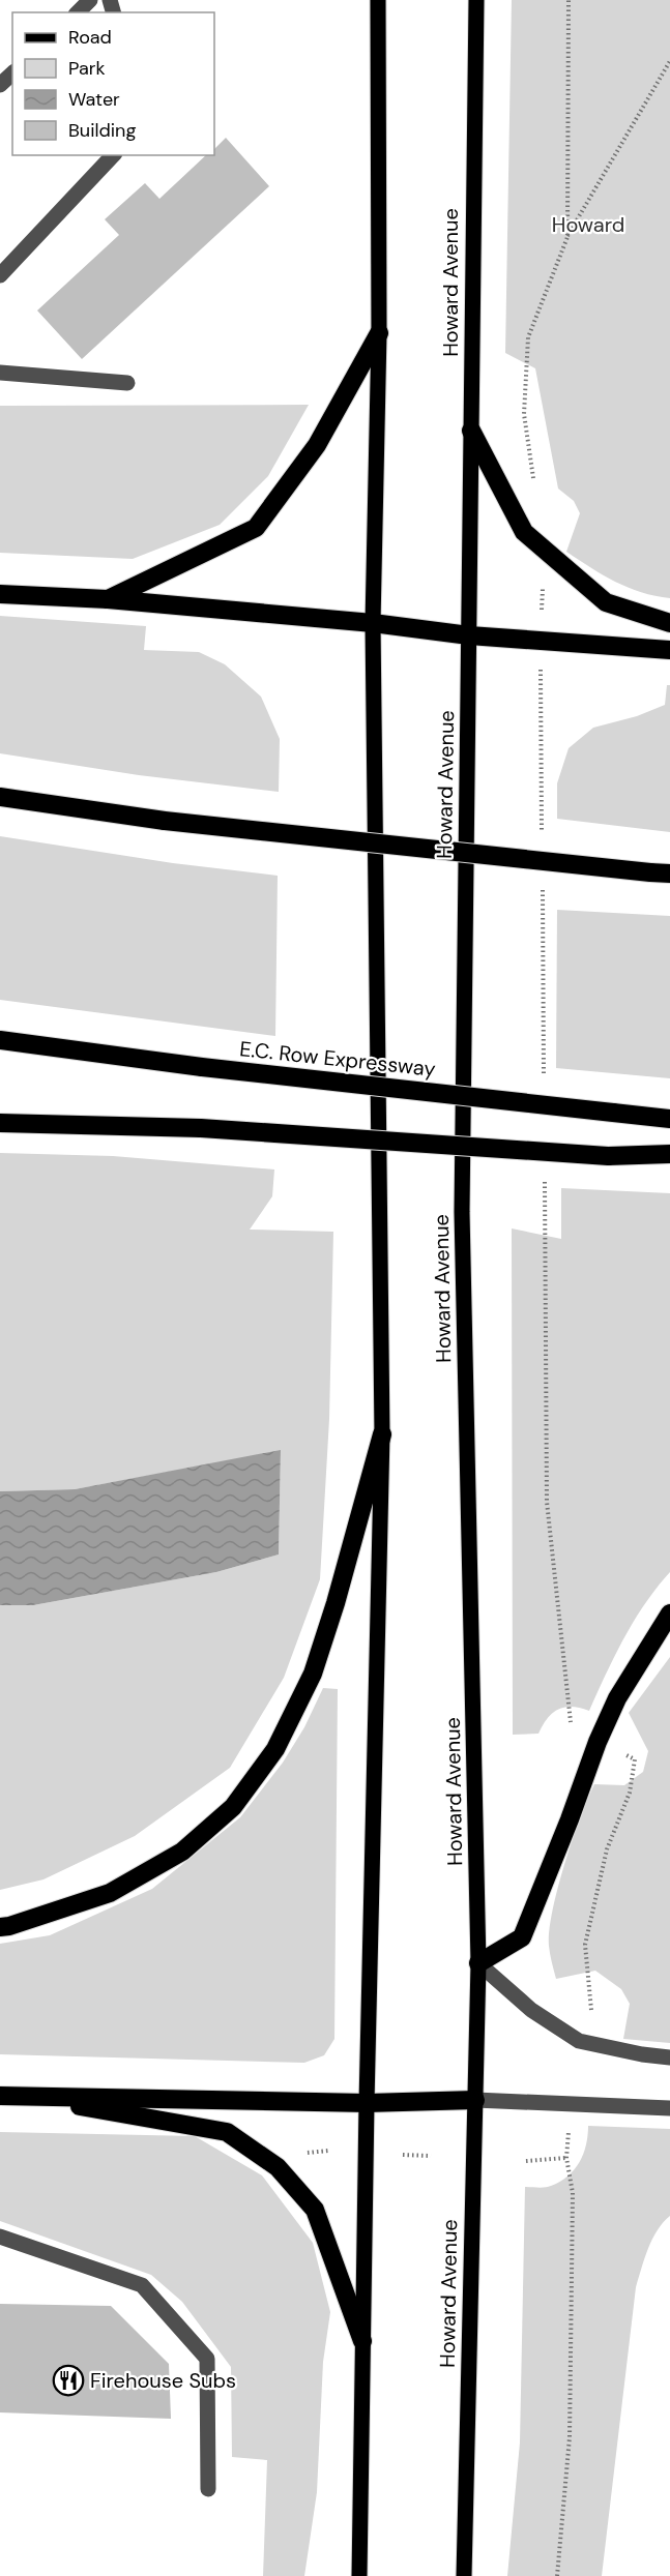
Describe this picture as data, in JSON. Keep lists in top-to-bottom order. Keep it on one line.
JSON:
{"streets":{"highway":["E.C. Row Expressway"],"main road":["Howard Avenue"]},"parks":["Howard"],"places":{"restaurant":["Firehouse Subs"]},"legend":["Road","Park","Water","Building"]}
